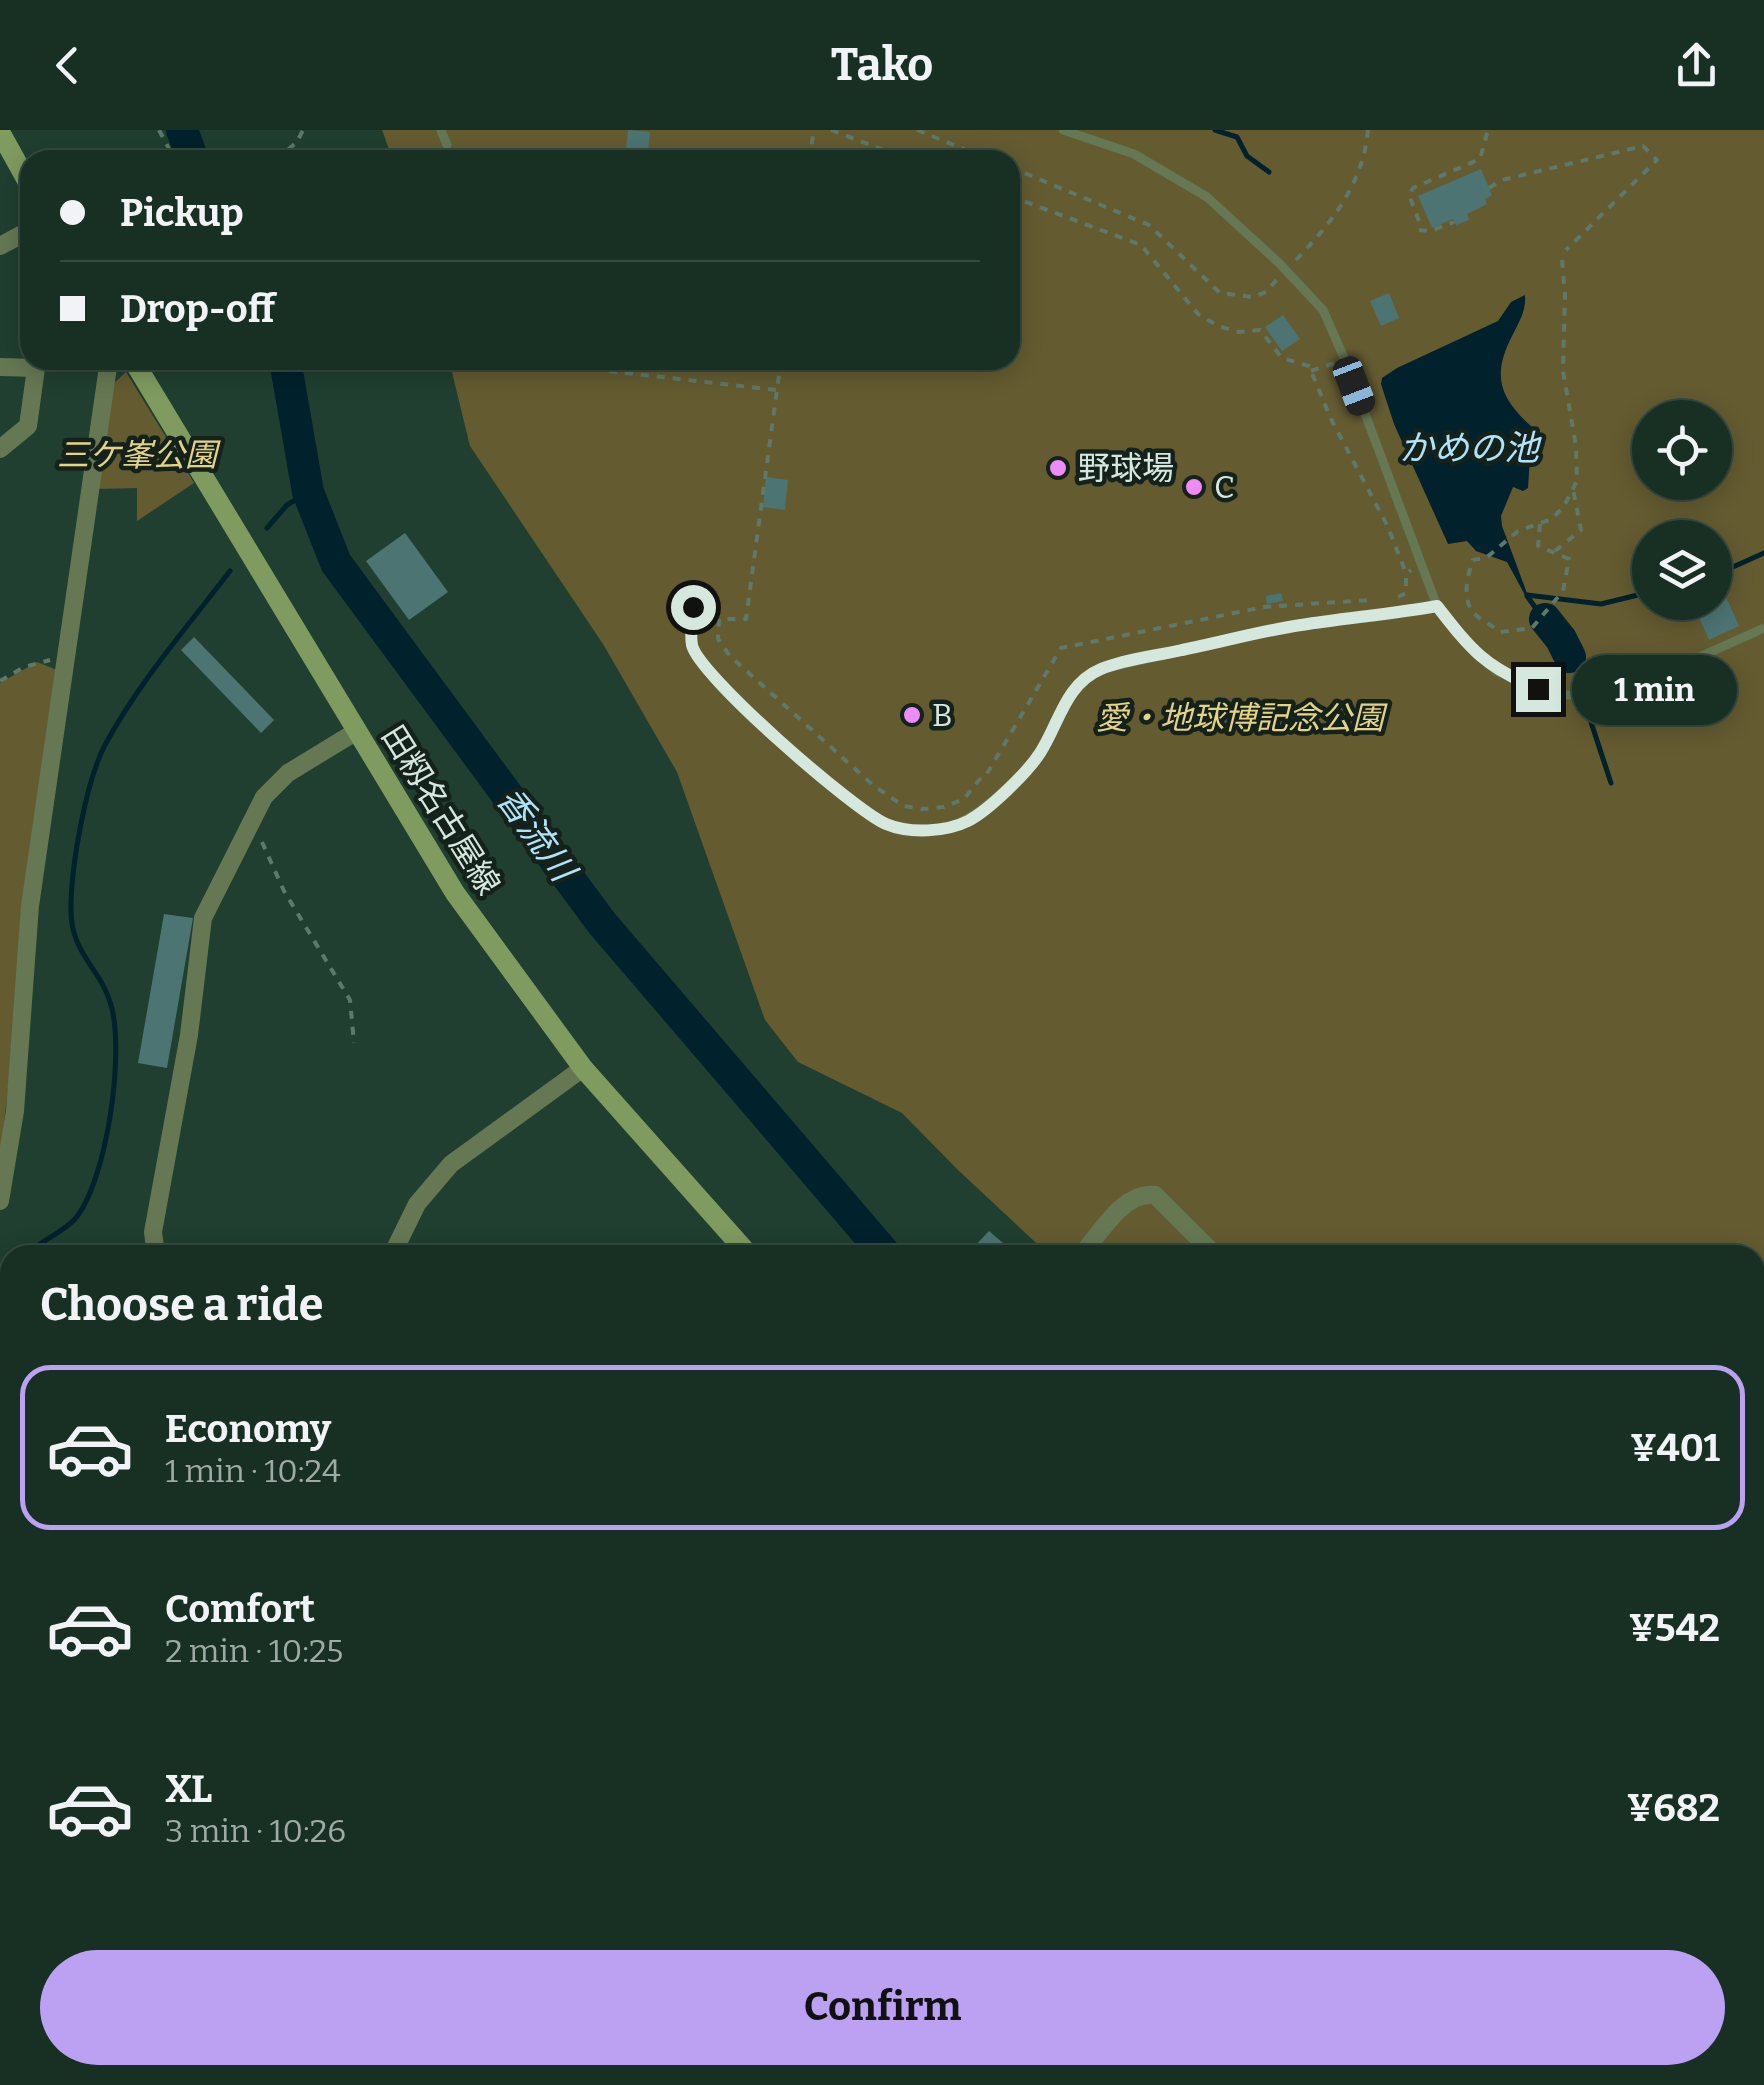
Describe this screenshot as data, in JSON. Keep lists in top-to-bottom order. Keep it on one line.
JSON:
{"streets":{"main road":["田籾名古屋線"]},"water":["かめの池","香流川"],"parks":["三ケ峯公園","愛・地球博記念公園"],"places":["野球場","C","B"],"page":{"header":"Tako","banner":["Pickup","Drop-off"],"bubble":"1 min","heading":"Choose a ride","list":[{"name":"Economy","note":"1 min · 10:24","value":"¥401"},{"name":"Comfort","note":"2 min · 10:25","value":"¥542"},{"name":"XL","note":"3 min · 10:26","value":"¥682"}],"buttons":"Confirm"}}
